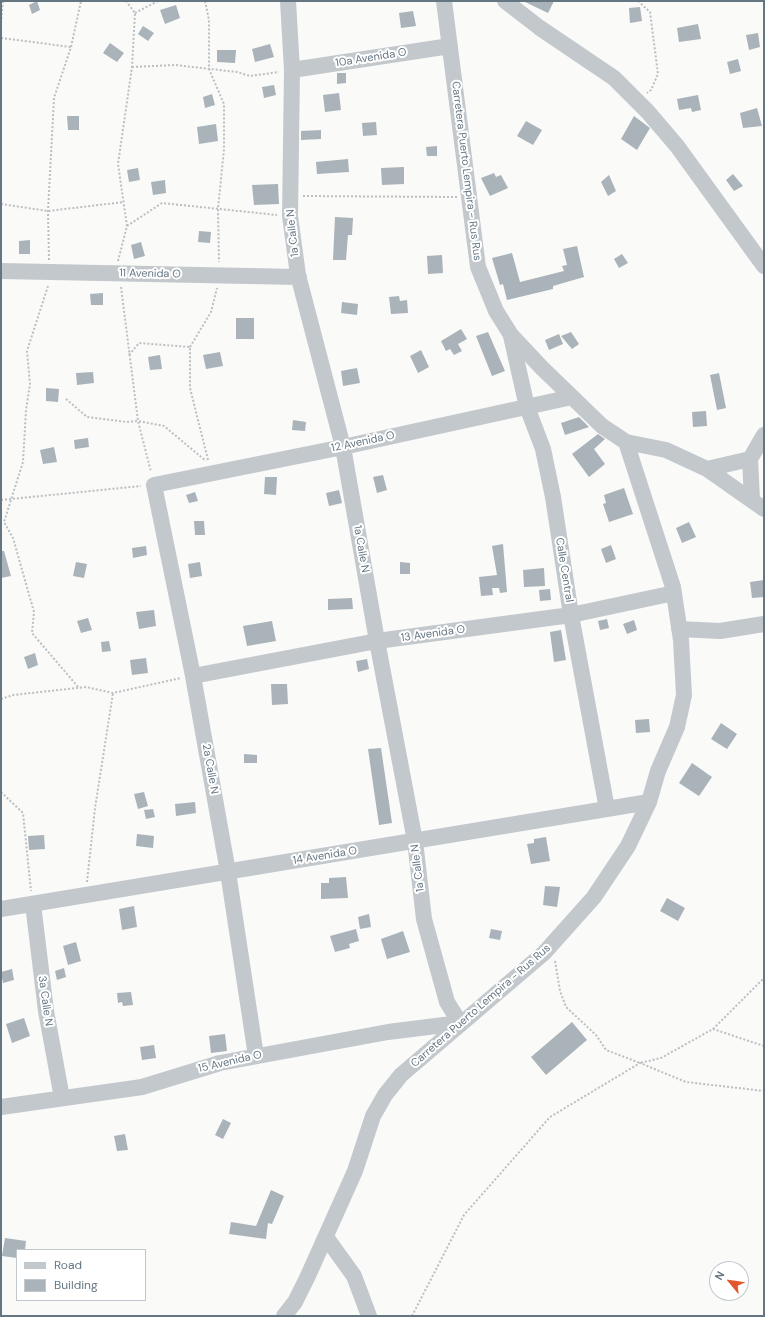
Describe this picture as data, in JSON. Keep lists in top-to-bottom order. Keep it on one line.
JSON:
{"streets":{"street":["10a Avenida O","Carretera Puerto Lempira - Rus Rus","1a Calle N","11 Avenida O","12 Avenida O","Calle Central","13 Avenida O","2a Calle N","14 Avenida O","3a Calle N","15 Avenida O"]},"crossings":[["10a Avenida O","Carretera Puerto Lempira - Rus Rus"],["10a Avenida O","1a Calle N"],["Carretera Puerto Lempira - Rus Rus","1a Calle N"],["Carretera Puerto Lempira - Rus Rus","12 Avenida O"],["Carretera Puerto Lempira - Rus Rus","Calle Central"],["Carretera Puerto Lempira - Rus Rus","13 Avenida O"],["Carretera Puerto Lempira - Rus Rus","14 Avenida O"],["Carretera Puerto Lempira - Rus Rus","15 Avenida O"],["1a Calle N","11 Avenida O"],["1a Calle N","12 Avenida O"],["1a Calle N","13 Avenida O"],["1a Calle N","14 Avenida O"],["1a Calle N","15 Avenida O"],["12 Avenida O","Calle Central"],["12 Avenida O","2a Calle N"],["Calle Central","13 Avenida O"],["Calle Central","14 Avenida O"],["13 Avenida O","2a Calle N"],["2a Calle N","14 Avenida O"],["2a Calle N","15 Avenida O"],["14 Avenida O","3a Calle N"],["3a Calle N","15 Avenida O"]],"legend":["Road","Building"],"north":"top left"}
